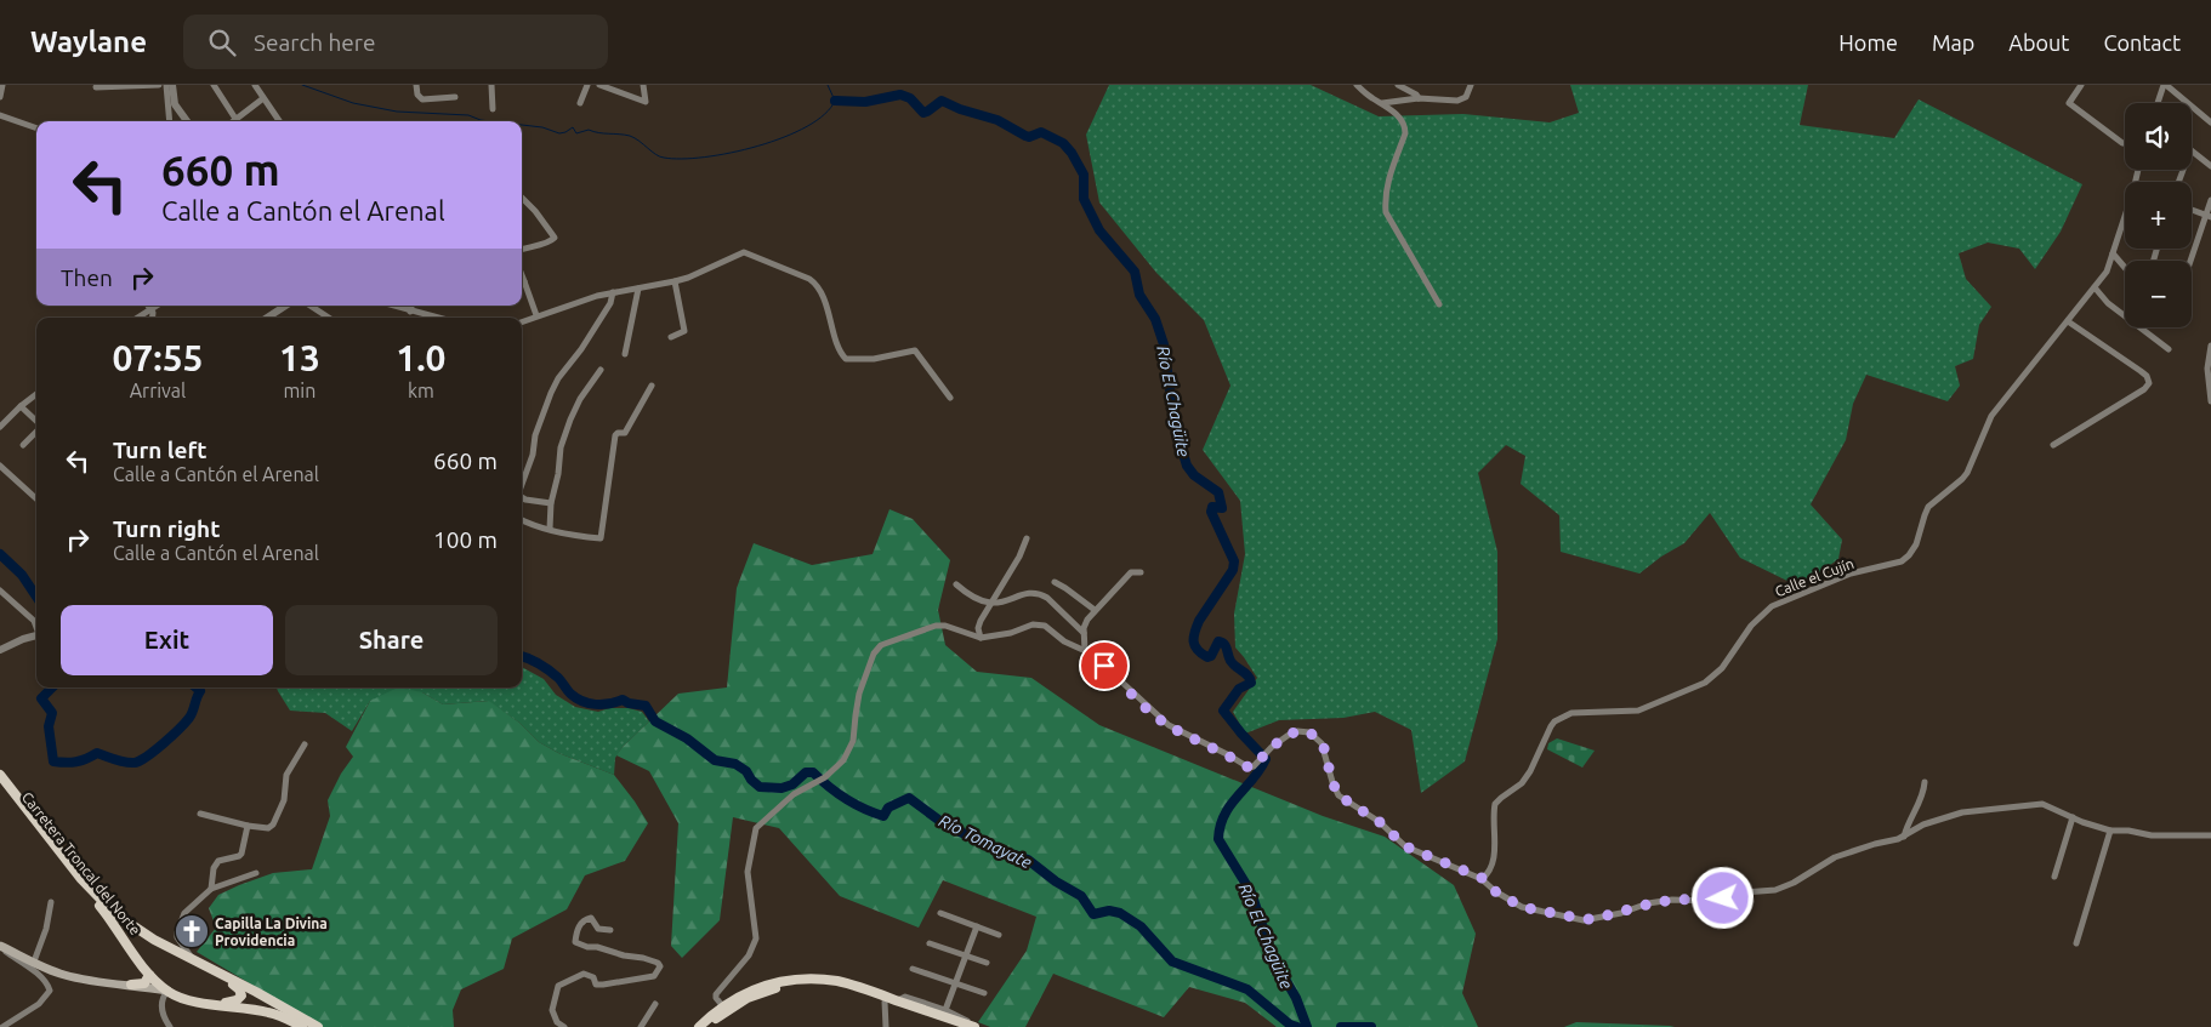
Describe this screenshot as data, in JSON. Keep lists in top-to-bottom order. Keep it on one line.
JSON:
{"streets":{"main road":["Carretera Troncal del Norte"],"street":["Calle el Cujín"]},"water":["Río El Chagüite","Río Tomayate"],"places":{"church":["Capilla La Divina Providencia"]},"page":{"header":"Waylane","search":"Search here","nav":["Home","Map","About","Contact"],"map_buttons":["+","−"],"turn":["660 m","Calle a Cantón el Arenal"],"then":"Then","eta":["07:55","Arrival","13","min","1.0","km"],"list":[{"name":"Turn left","note":"Calle a Cantón el Arenal","value":"660 m"},{"name":"Turn right","note":"Calle a Cantón el Arenal","value":"100 m"}],"buttons":["Exit","Share"]}}
